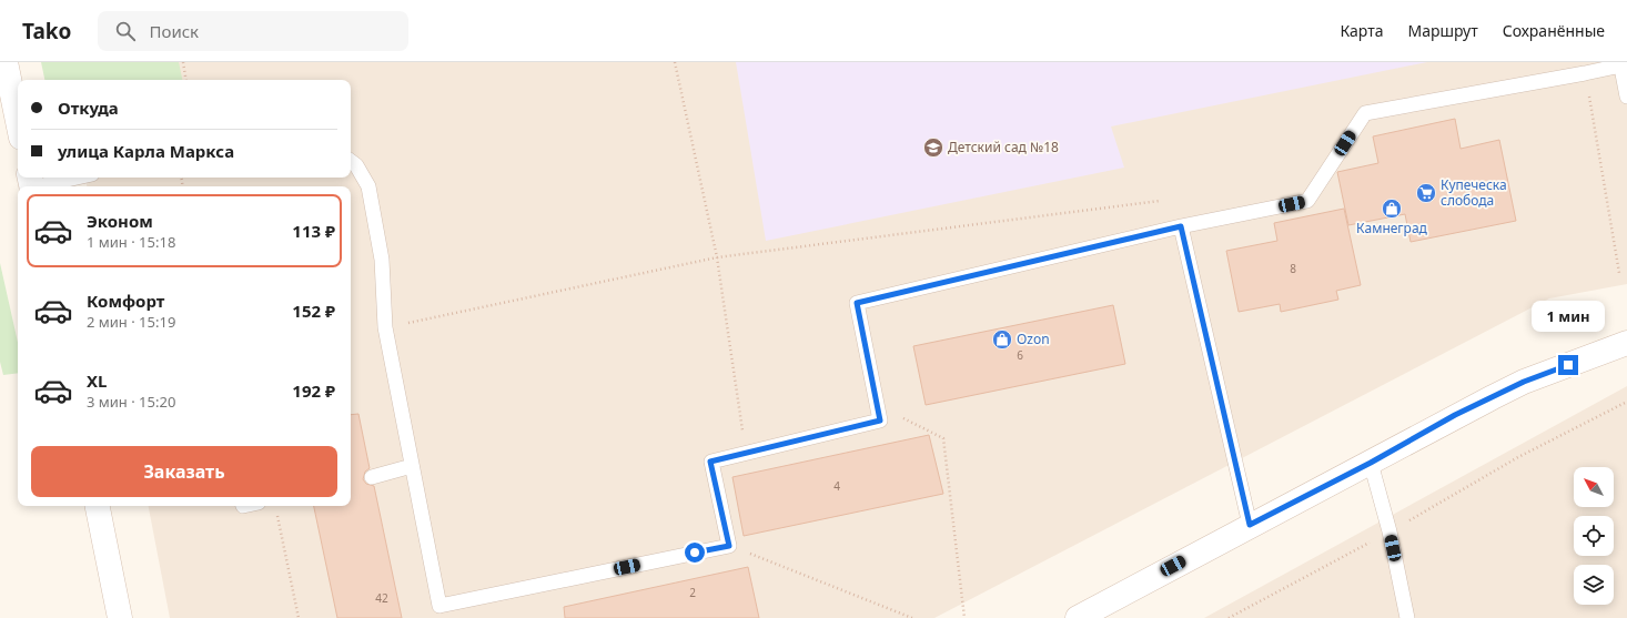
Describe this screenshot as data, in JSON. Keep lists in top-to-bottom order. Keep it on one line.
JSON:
{"places":{"school or university":["Детский сад №18"],"supermarket":["Купеческа слобода"],"shop":["Камнеград","Ozon"]},"house_numbers":["8","6","4","2","42"],"north":"top left","page":{"header":"Tako","search":"Поиск","nav":["Карта","Маршрут","Сохранённые"],"banner":["Откуда","улица Карла Маркса"],"list":[{"name":"Эконом","note":"1 мин · 15:18","value":"113 ₽"},{"name":"Комфорт","note":"2 мин · 15:19","value":"152 ₽"},{"name":"XL","note":"3 мин · 15:20","value":"192 ₽"}],"bubble":"1 мин","buttons":"Заказать"}}
